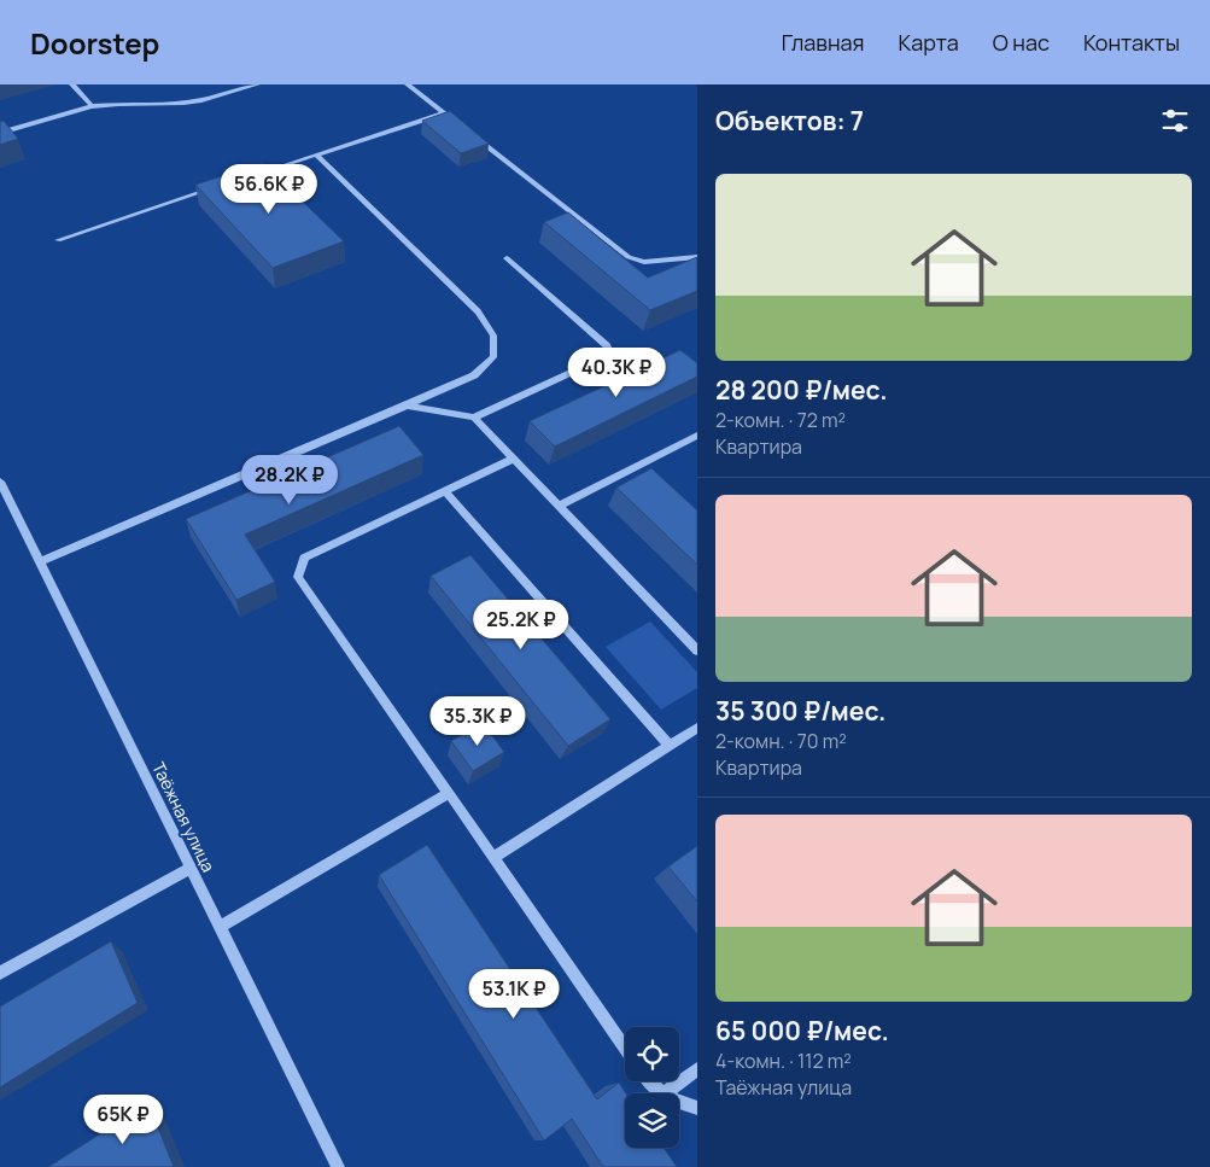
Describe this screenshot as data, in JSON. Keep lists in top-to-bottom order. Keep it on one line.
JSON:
{"streets":{"street":["Таёжная улица"]},"page":{"header":"Doorstep","nav":["Главная","Карта","О нас","Контакты"],"heading":"Объектов: 7","list":[{"name":"28 200 ₽/мес.","note":"2-комн. · 72 m² · Квартира"},{"name":"35 300 ₽/мес.","note":"2-комн. · 70 m² · Квартира"},{"name":"65 000 ₽/мес.","note":"4-комн. · 112 m² · Таёжная улица"}],"price":["56.6K ₽","40.3K ₽","28.2K ₽","25.2K ₽","35.3K ₽","53.1K ₽","65K ₽"]}}
